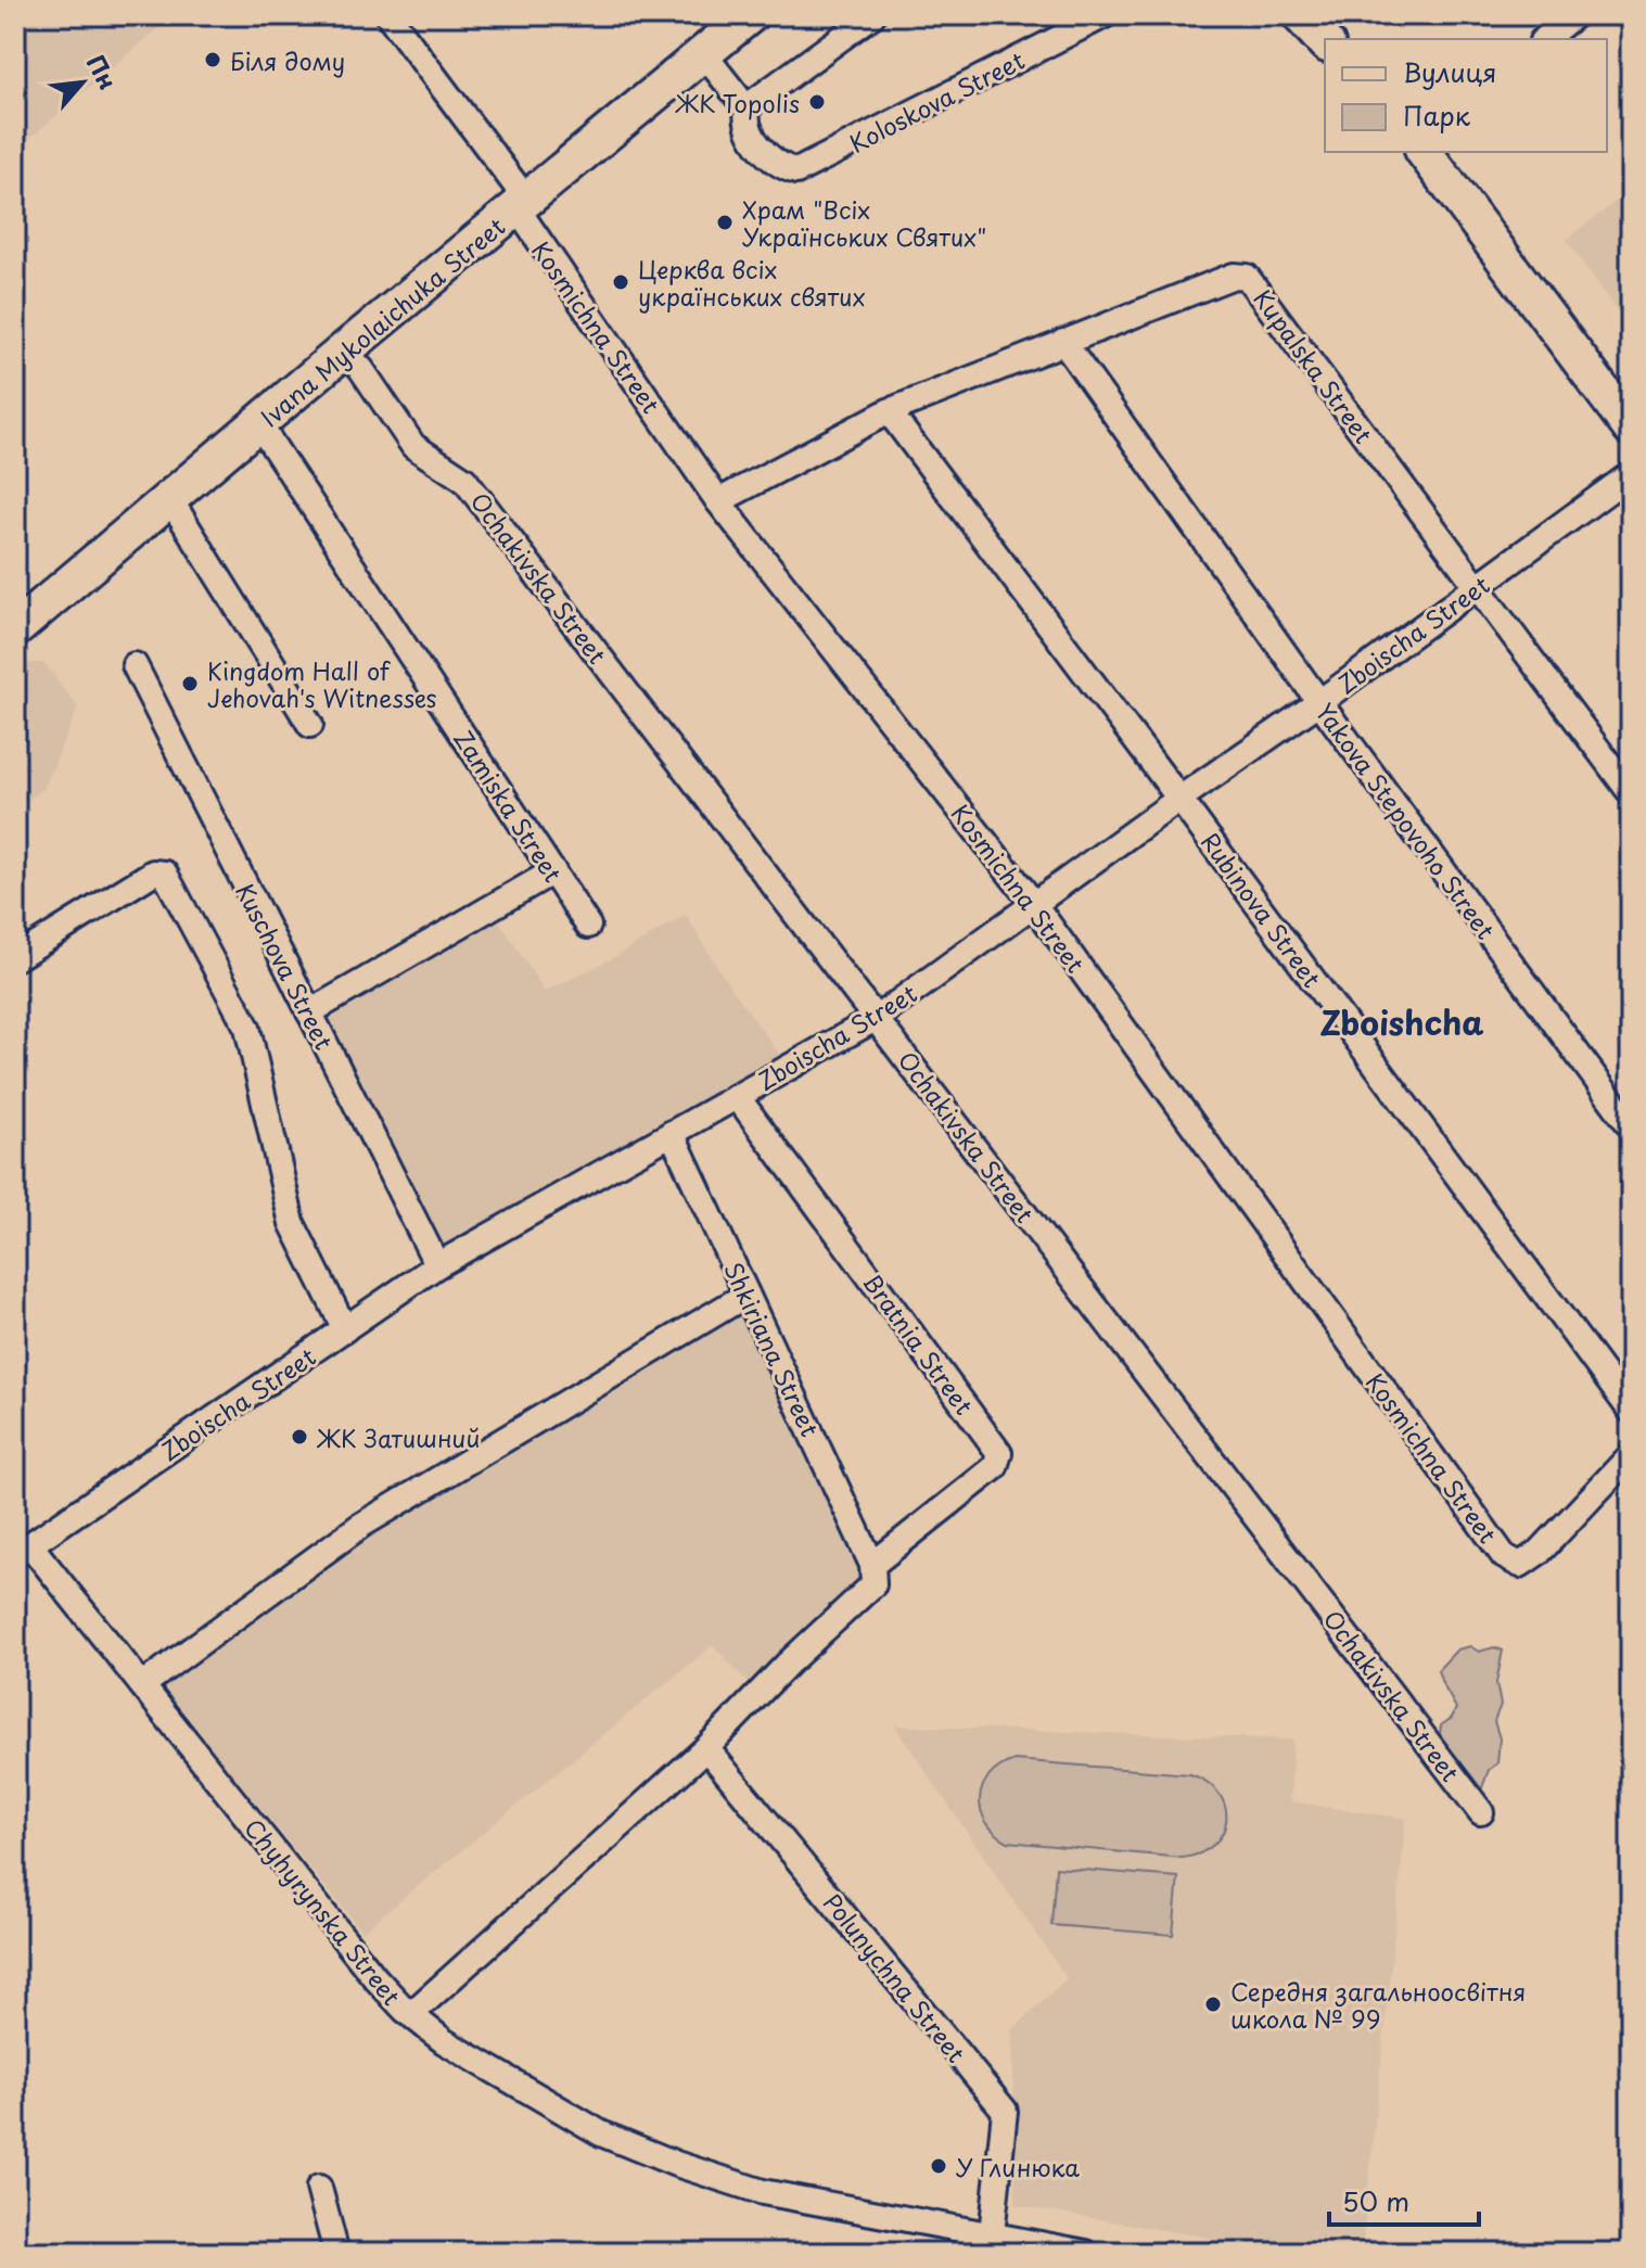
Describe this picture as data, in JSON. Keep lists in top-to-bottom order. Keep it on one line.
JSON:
{"streets":{"main road":["Ivana Mykolaichuka Street"],"street":["Koloskova Street","Kosmichna Street","Kupalska Street","Ochakivska Street","Zboischa Street","Zamiska Street","Yakova Stepovoho Street","Rubinova Street","Kuschova Street","Bratnia Street","Shkiriana Street","Chyhyrynska Street","Polunychna Street"]},"crossings":[["Ivana Mykolaichuka Street","Kosmichna Street"],["Ivana Mykolaichuka Street","Ochakivska Street"],["Ivana Mykolaichuka Street","Zamiska Street"],["Kosmichna Street","Kupalska Street"],["Kosmichna Street","Zboischa Street"],["Kupalska Street","Zboischa Street"],["Kupalska Street","Yakova Stepovoho Street"],["Kupalska Street","Rubinova Street"],["Ochakivska Street","Zboischa Street"],["Zboischa Street","Yakova Stepovoho Street"],["Zboischa Street","Rubinova Street"],["Zboischa Street","Kuschova Street"],["Zboischa Street","Bratnia Street"],["Zboischa Street","Shkiriana Street"],["Zboischa Street","Chyhyrynska Street"],["Bratnia Street","Shkiriana Street"],["Chyhyrynska Street","Polunychna Street"]],"districts":["Zboishcha"],"places":["Біля дому","ЖК Topolis","Храм \"Всіх Українських Святих\"","Церква всіх українських святих","Kingdom Hall of Jehovah's Witnesses","ЖК Затишний","Середня загальноосвітня школа № 99","У Глинюка"],"legend":["Вулиця","Парк"],"scale_bar":"50 m","north":"top right"}
